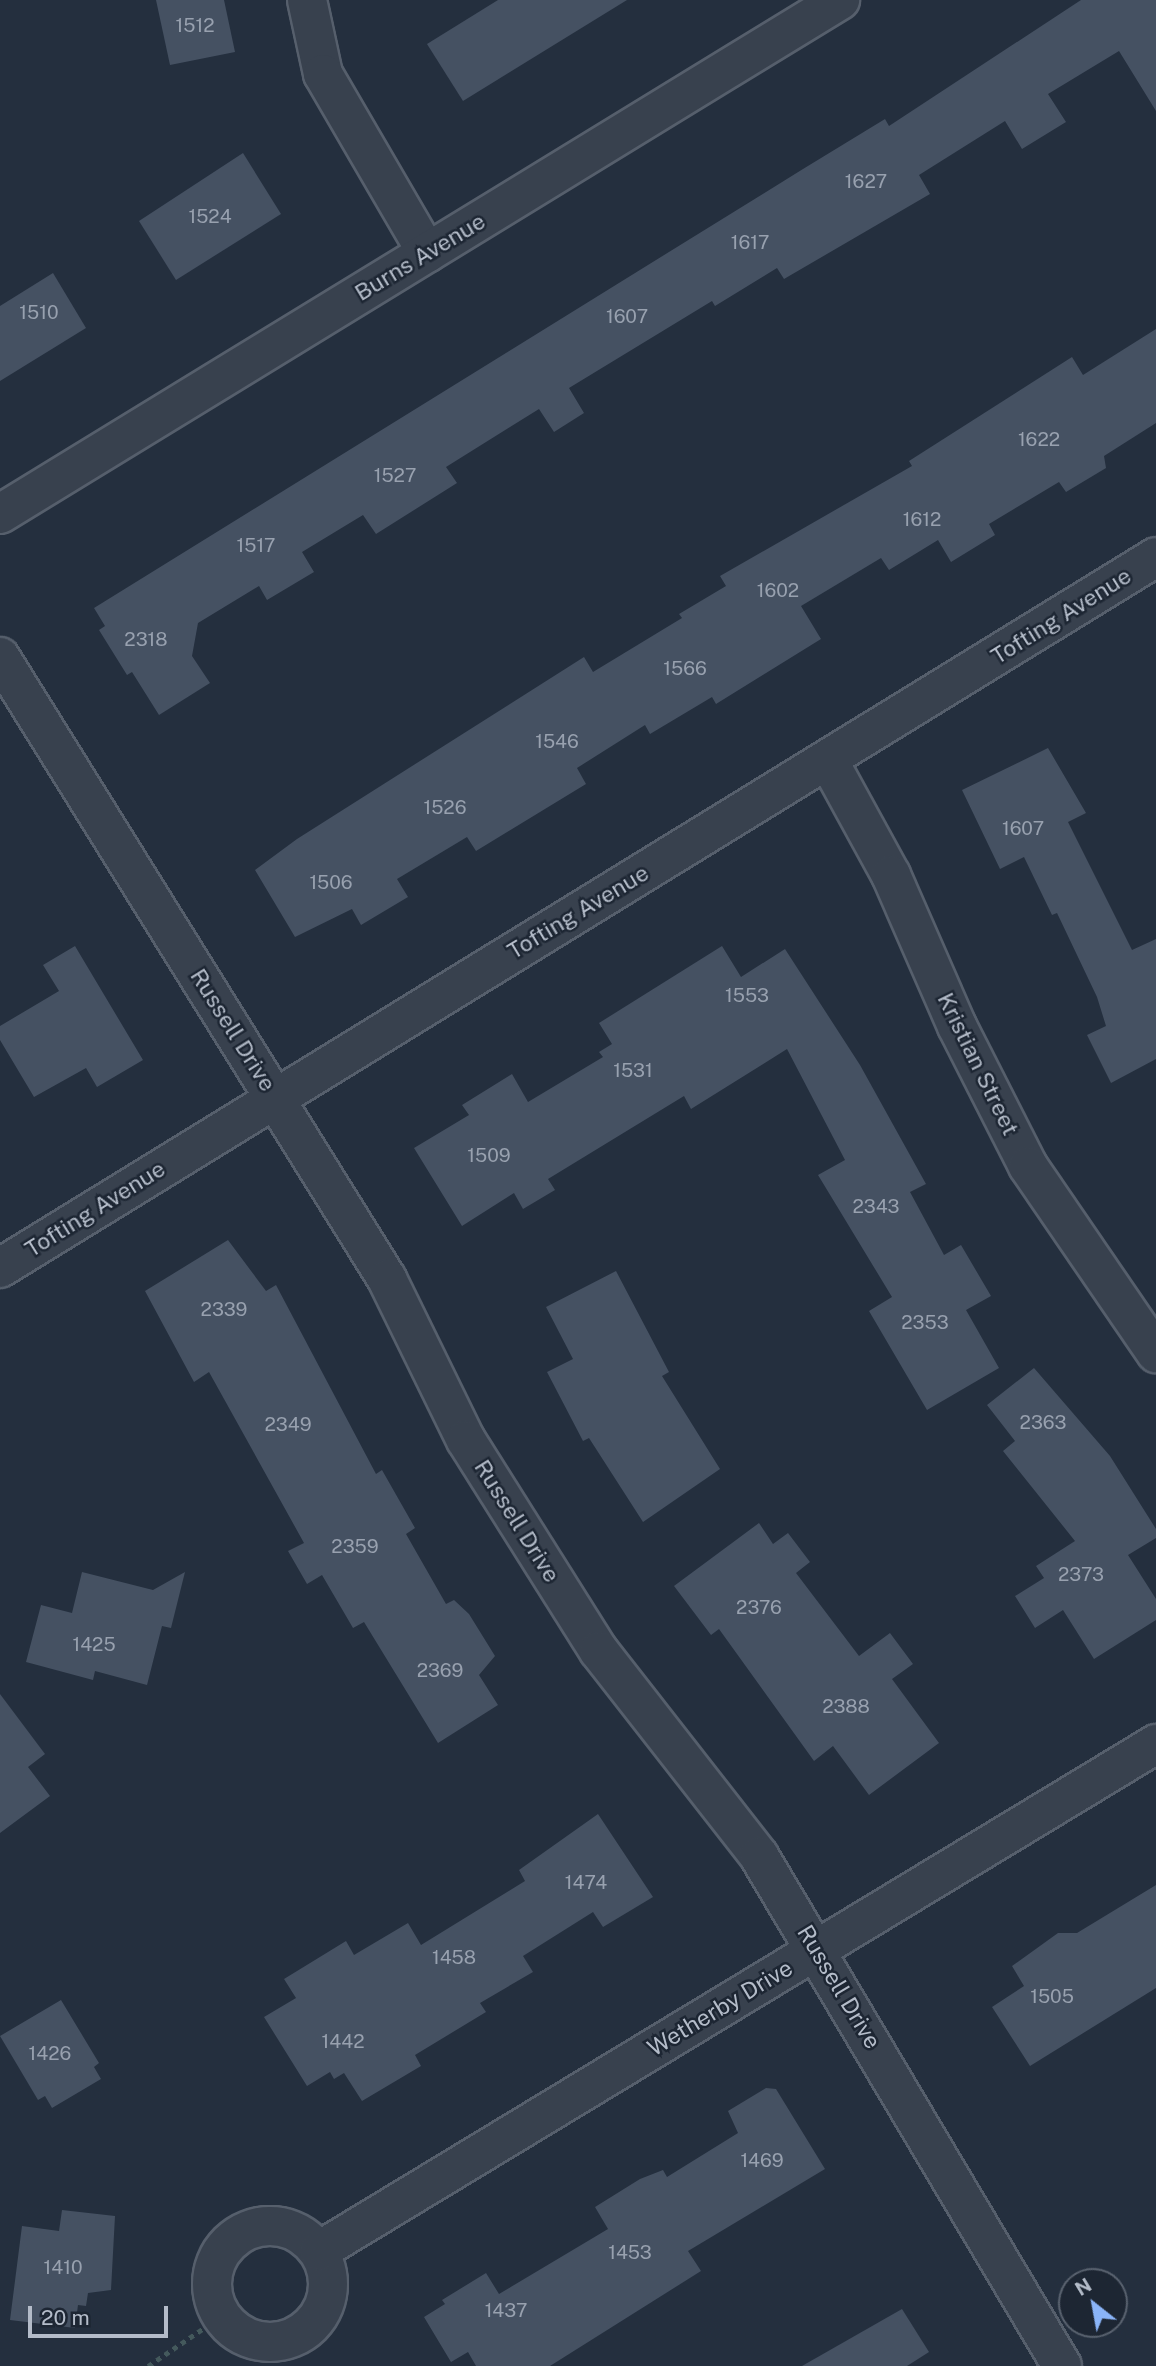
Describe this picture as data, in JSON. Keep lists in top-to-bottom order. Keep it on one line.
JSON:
{"streets":{"street":["Burns Avenue","Tofting Avenue","Russell Drive","Kristian Street","Wetherby Drive"]},"crossings":[["Tofting Avenue","Russell Drive"],["Tofting Avenue","Kristian Street"],["Russell Drive","Wetherby Drive"]],"house_numbers":["1512","1627","1524","1617","1510","1607","1622","1527","1612","1517","1602","2318","1566","1546","1526","1607","1506","1553","1531","1509","2343","2339","2353","2363","2349","2359","2373","2376","1425","2369","2388","1474","1458","1505","1442","1426","1469","1453","1410","1437"],"scale_bar":"20 m","north":"top left"}
